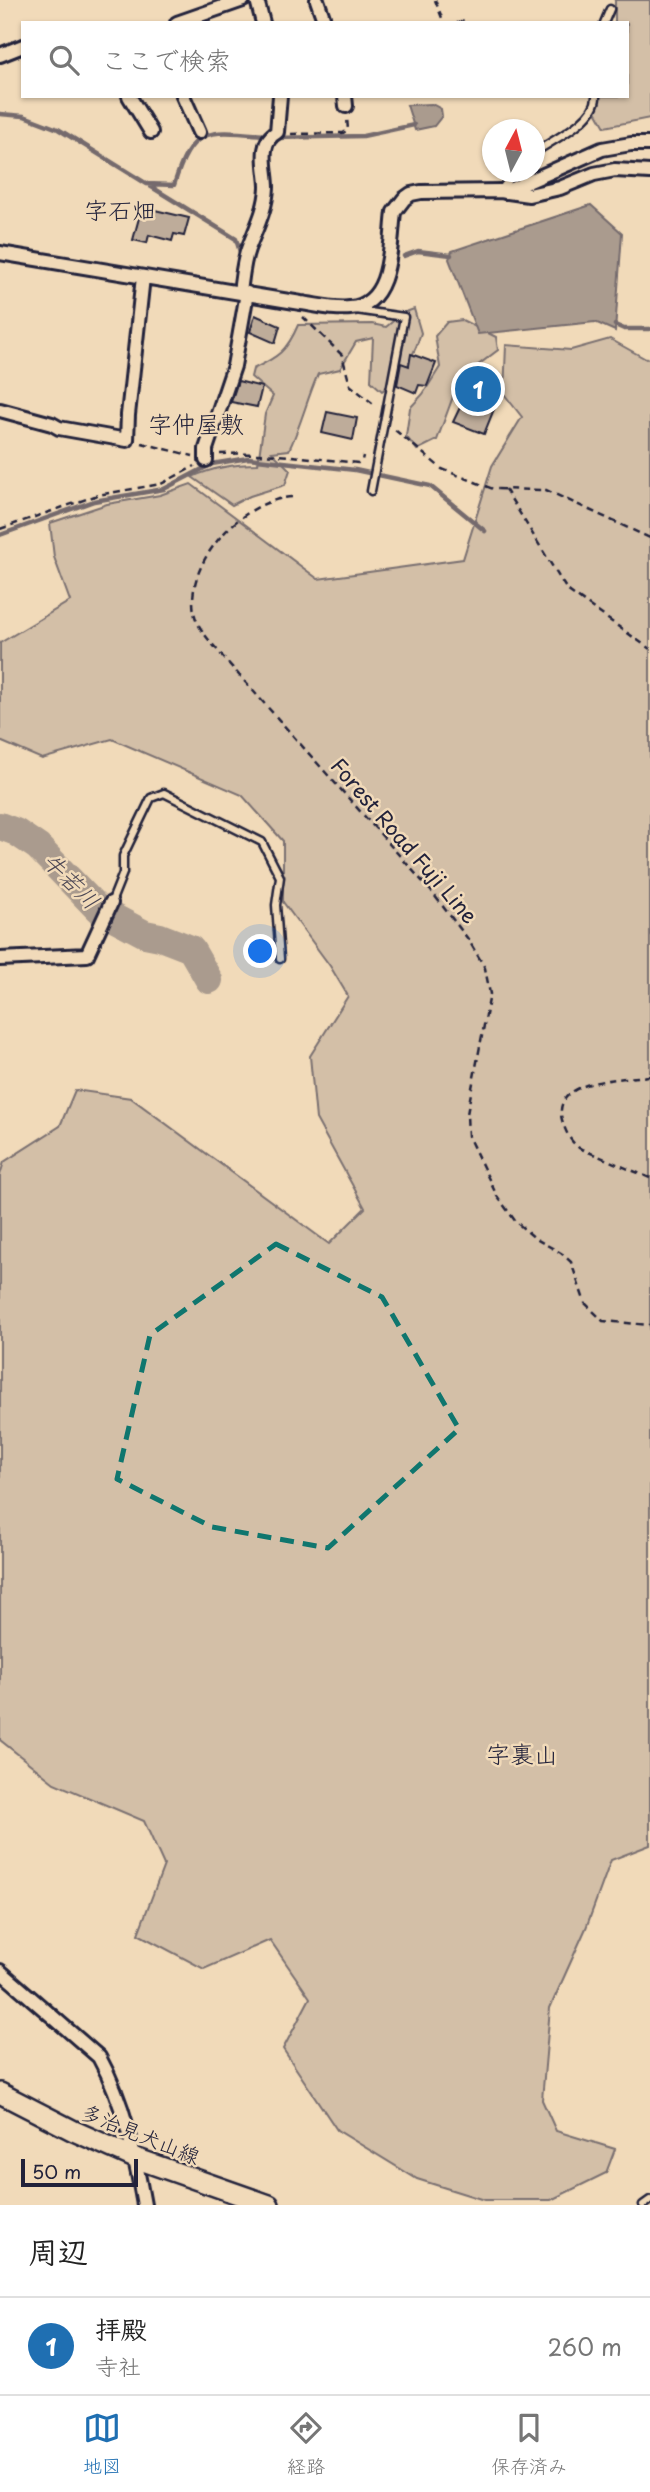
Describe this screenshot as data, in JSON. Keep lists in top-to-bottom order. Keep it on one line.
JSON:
{"streets":{"main road":["多治見犬山線"],"path":["Forest Road Fuji Line"]},"districts":["字石畑","字仲屋敷","字裏山"],"water":["牛若川"],"scale_bar":"50 m","north":"top","page":{"search":"ここで検索","pins":"1","scale":"50 m","heading":"周辺","list":[{"mark":"1","name":"拝殿","note":"寺社","value":"260 m"}],"nav":["地図","経路","保存済み"]}}
